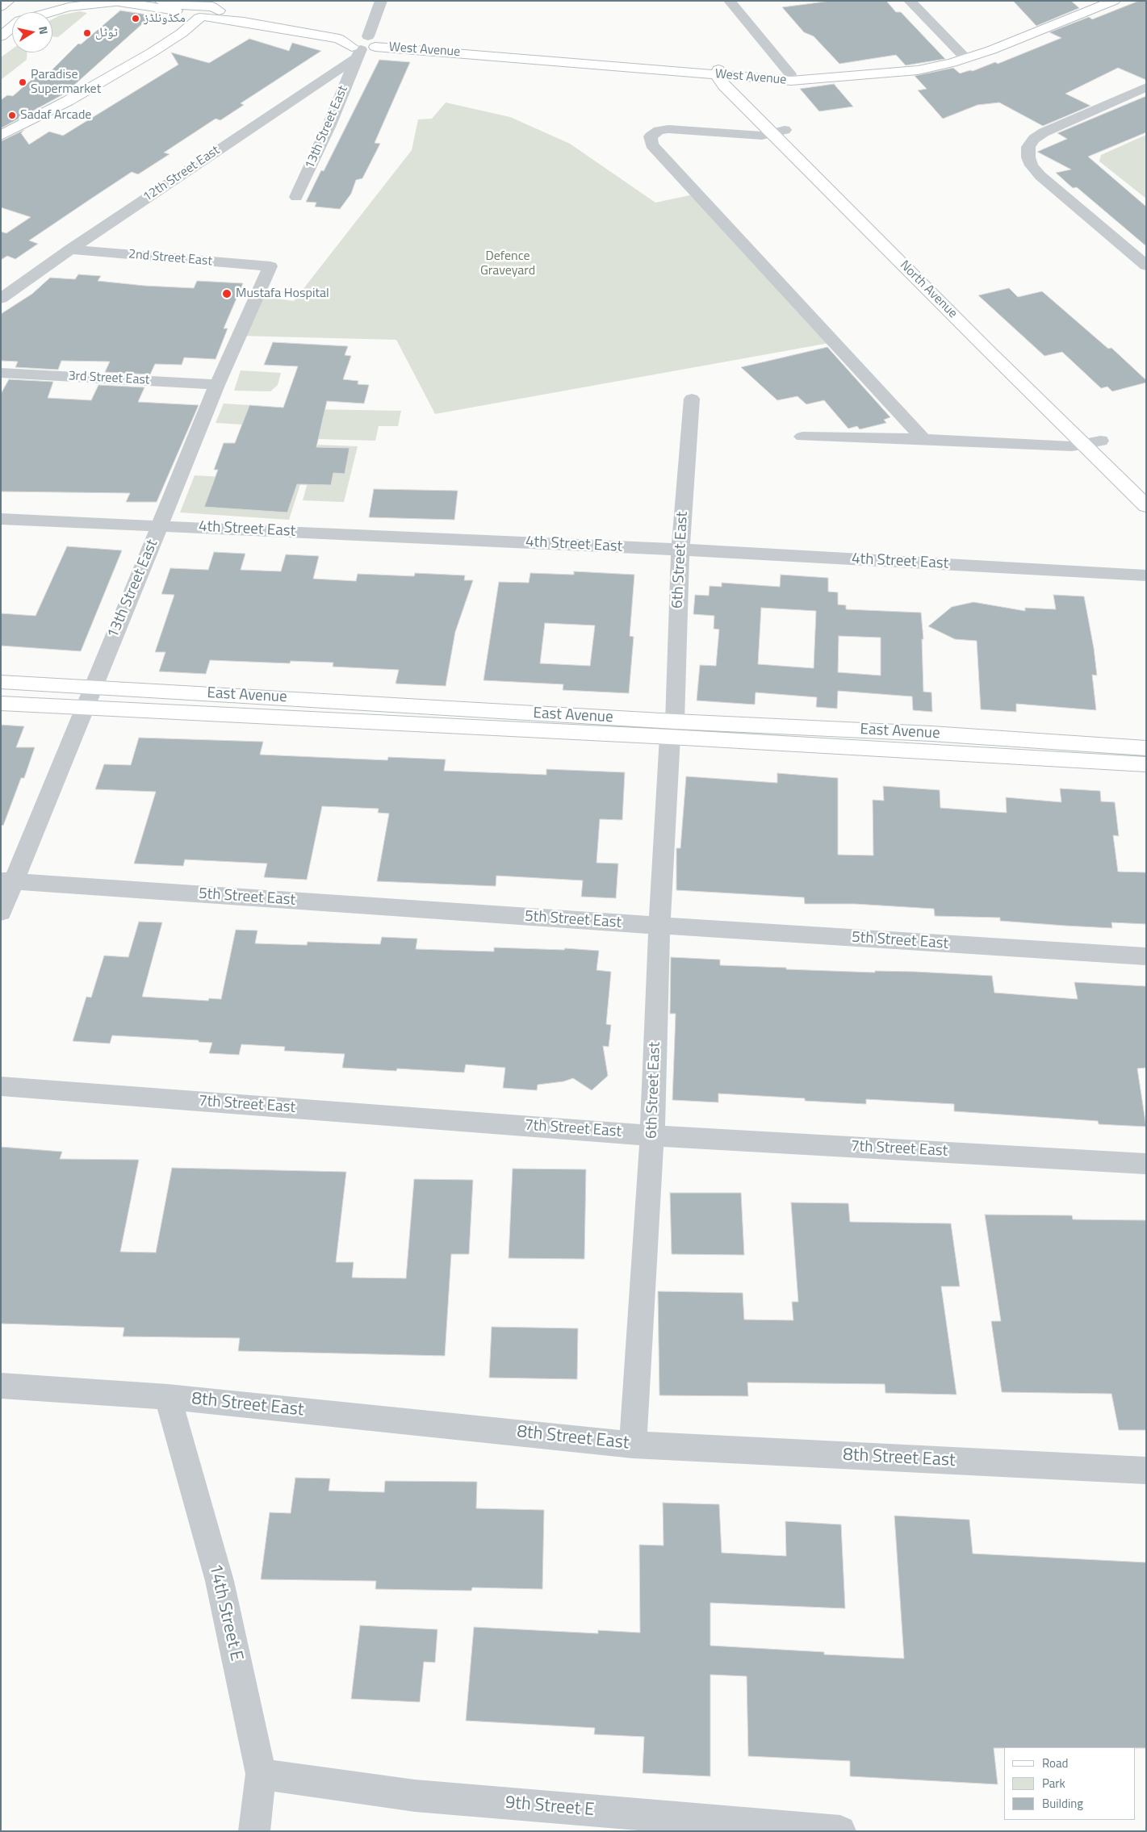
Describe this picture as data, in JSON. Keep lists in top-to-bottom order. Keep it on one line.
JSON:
{"streets":{"street":["West Avenue","13th Street East","12th Street East","2nd Street East","North Avenue","3rd Street East","4th Street East","6th Street East","East Avenue","5th Street East","7th Street East","8th Street East","14th Street E","9th Street E"]},"crossings":[["West Avenue","13th Street East"],["West Avenue","12th Street East"],["West Avenue","North Avenue"],["13th Street East","12th Street East"],["13th Street East","2nd Street East"],["13th Street East","3rd Street East"],["13th Street East","4th Street East"],["13th Street East","East Avenue"],["13th Street East","5th Street East"],["12th Street East","2nd Street East"],["4th Street East","6th Street East"],["6th Street East","East Avenue"],["6th Street East","5th Street East"],["6th Street East","7th Street East"],["6th Street East","8th Street East"],["8th Street East","14th Street E"],["14th Street E","9th Street E"]],"parks":["Defence Graveyard"],"places":["مکڈونلڈز","ٹوٹل","Paradise Supermarket","Sadaf Arcade","Mustafa Hospital"],"legend":["Road","Park","Building"],"north":"right"}
